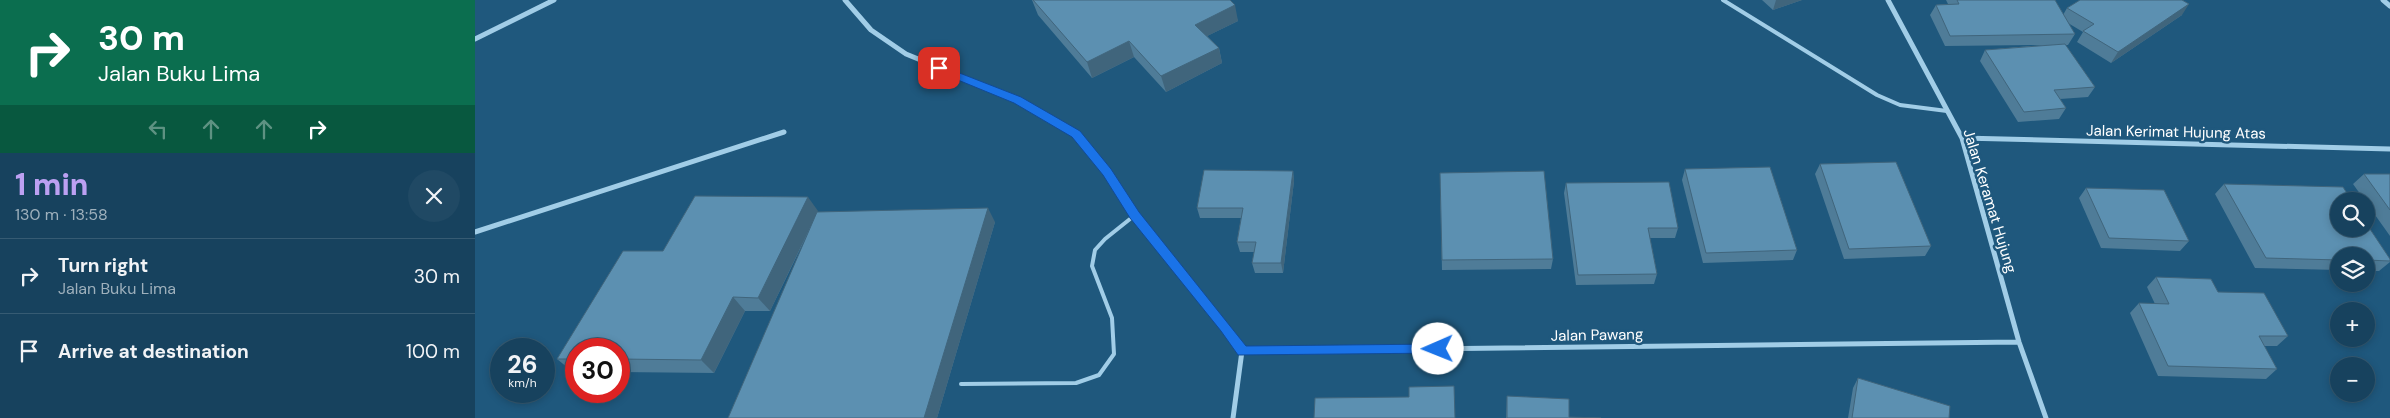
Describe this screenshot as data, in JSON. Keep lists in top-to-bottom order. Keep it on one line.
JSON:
{"streets":{"street":["Jalan Kerimat Hujung Atas","Jalan Keramat Hujung","Jalan Pawang"]},"crossings":[["Jalan Kerimat Hujung Atas","Jalan Keramat Hujung"],["Jalan Keramat Hujung","Jalan Pawang"]],"page":{"turn":["30 m","Jalan Buku Lima"],"heading":["1 min","130 m · 13:58"],"map_buttons":["+","−"],"list":[{"name":"Turn right","note":"Jalan Buku Lima","value":"30 m"},{"name":"Arrive at destination","value":"100 m"}],"speed":"26 km/h","limit":"30"}}
